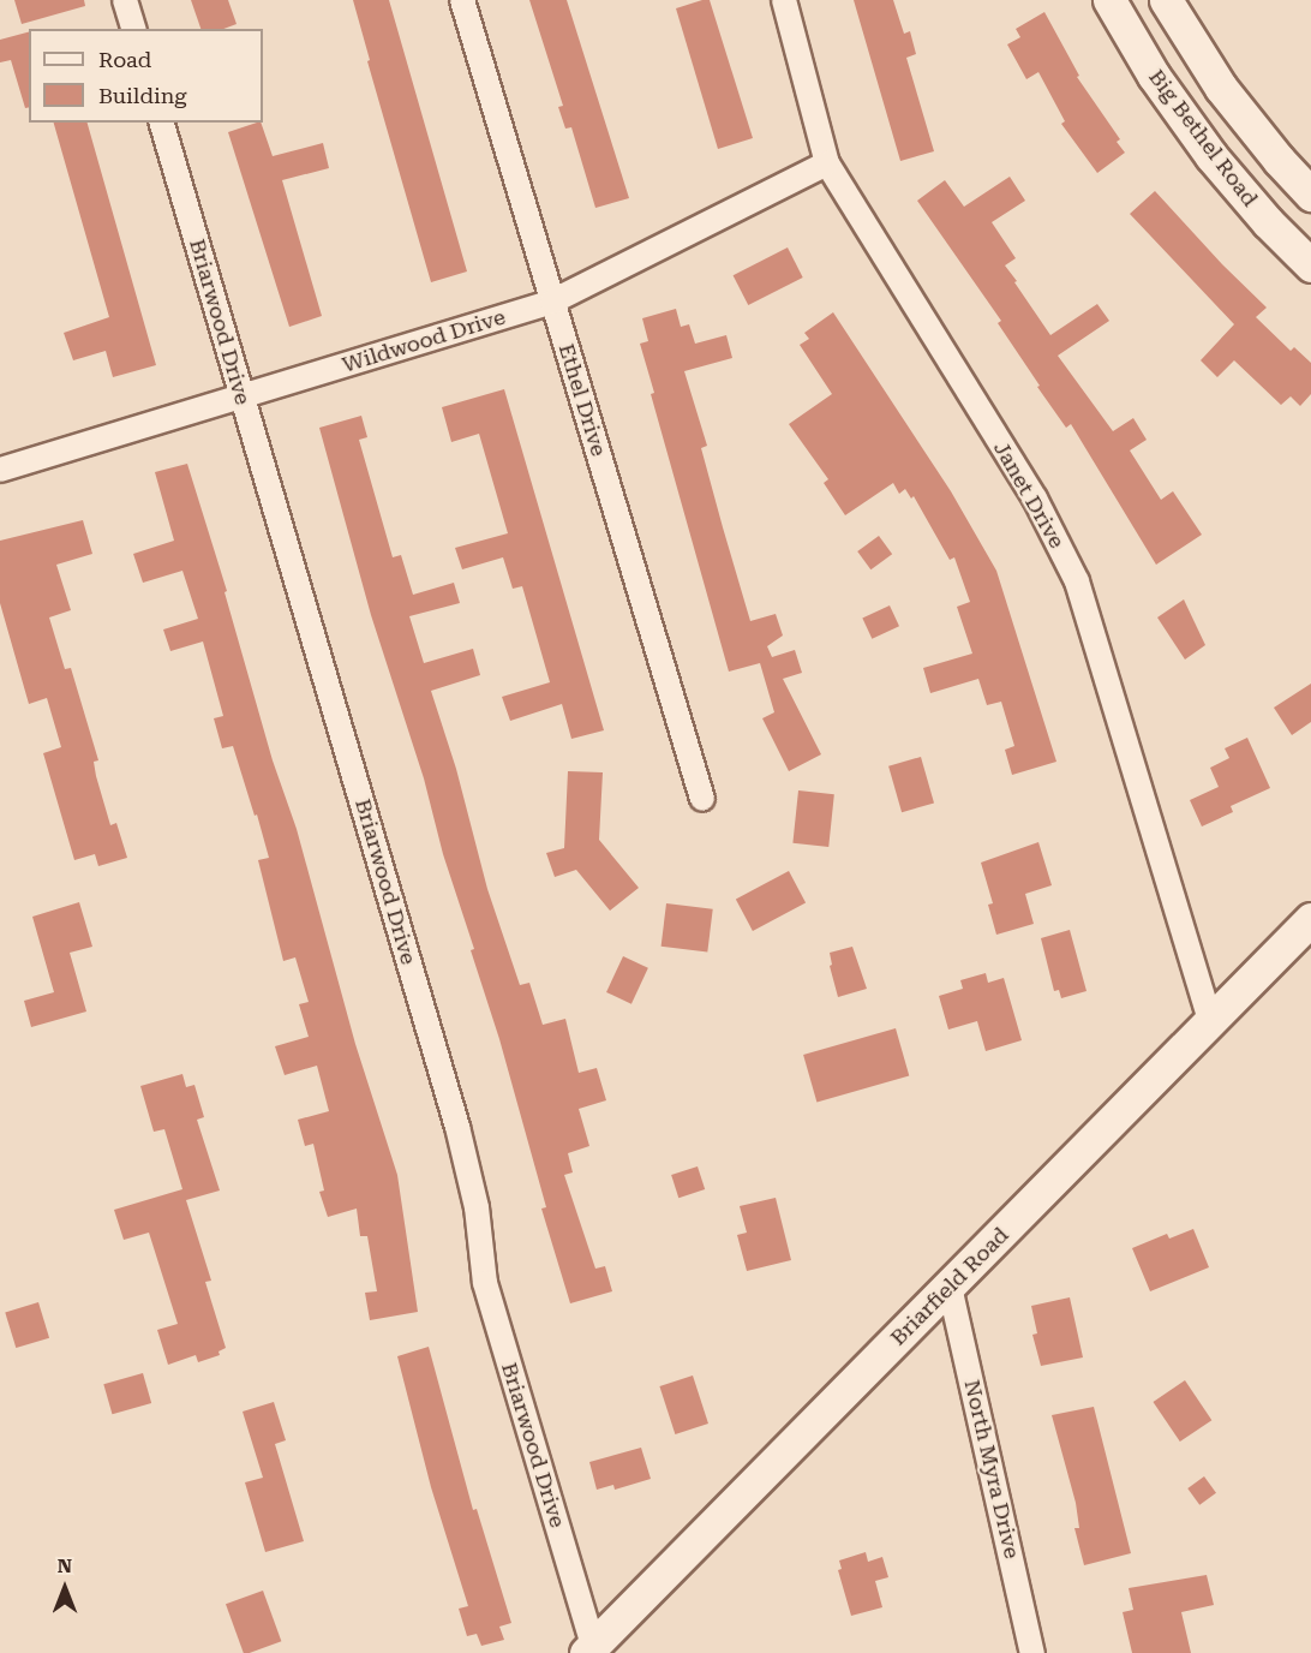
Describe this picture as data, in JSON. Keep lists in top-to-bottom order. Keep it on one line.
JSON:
{"streets":{"main road":["Big Bethel Road","Briarfield Road"],"street":["Briarwood Drive","Wildwood Drive","Ethel Drive","Janet Drive","North Myra Drive"]},"crossings":[["Briarwood Drive","Wildwood Drive"],["Briarwood Drive","Briarfield Road"],["Wildwood Drive","Ethel Drive"],["Wildwood Drive","Janet Drive"],["Janet Drive","Briarfield Road"],["Briarfield Road","North Myra Drive"]],"legend":["Road","Building"],"north":"top"}
